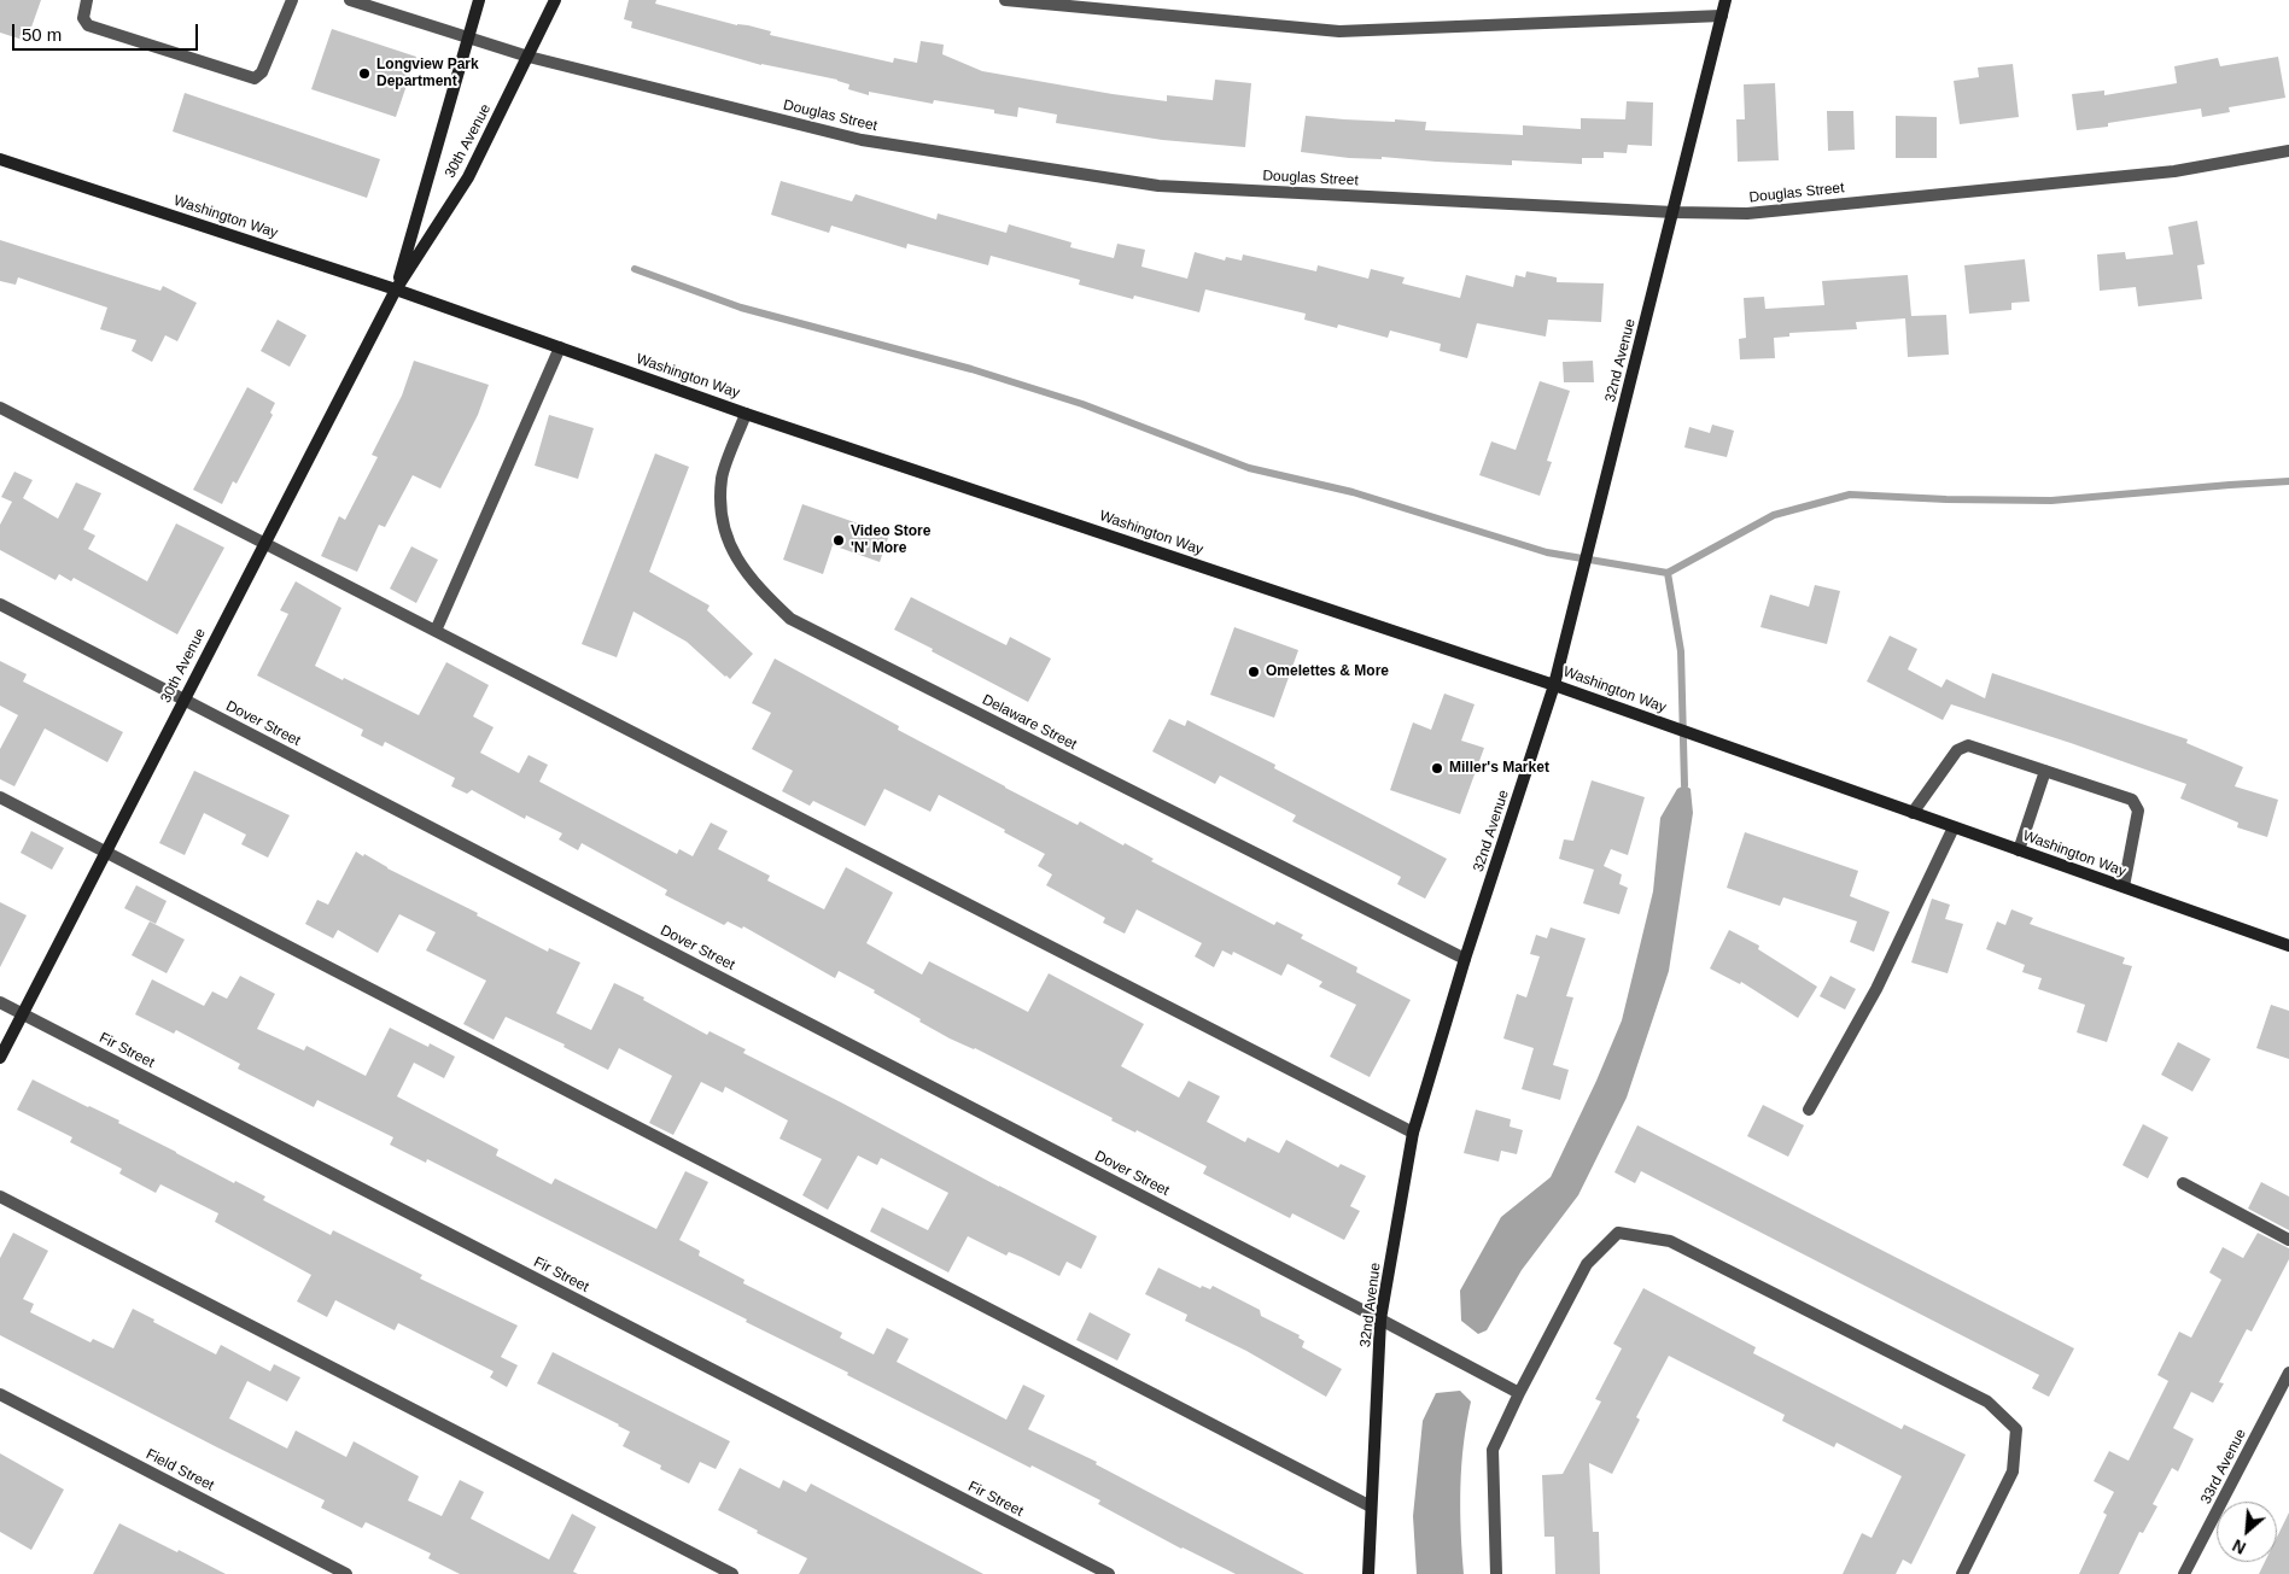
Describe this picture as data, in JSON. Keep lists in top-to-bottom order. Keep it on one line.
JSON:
{"streets":{"street":["Douglas Street","30th Avenue","Washington Way","32nd Avenue","Delaware Street","Dover Street","Fir Street","33rd Avenue","Field Street"]},"crossings":[["Douglas Street","30th Avenue"],["Douglas Street","32nd Avenue"],["30th Avenue","Washington Way"],["30th Avenue","Dover Street"],["30th Avenue","Fir Street"],["Washington Way","32nd Avenue"],["Washington Way","Delaware Street"],["32nd Avenue","Delaware Street"],["32nd Avenue","Dover Street"]],"places":["Longview Park Department","Video Store 'N' More","Omelettes & More","Miller's Market"],"scale_bar":"50 m","north":"bottom left"}
